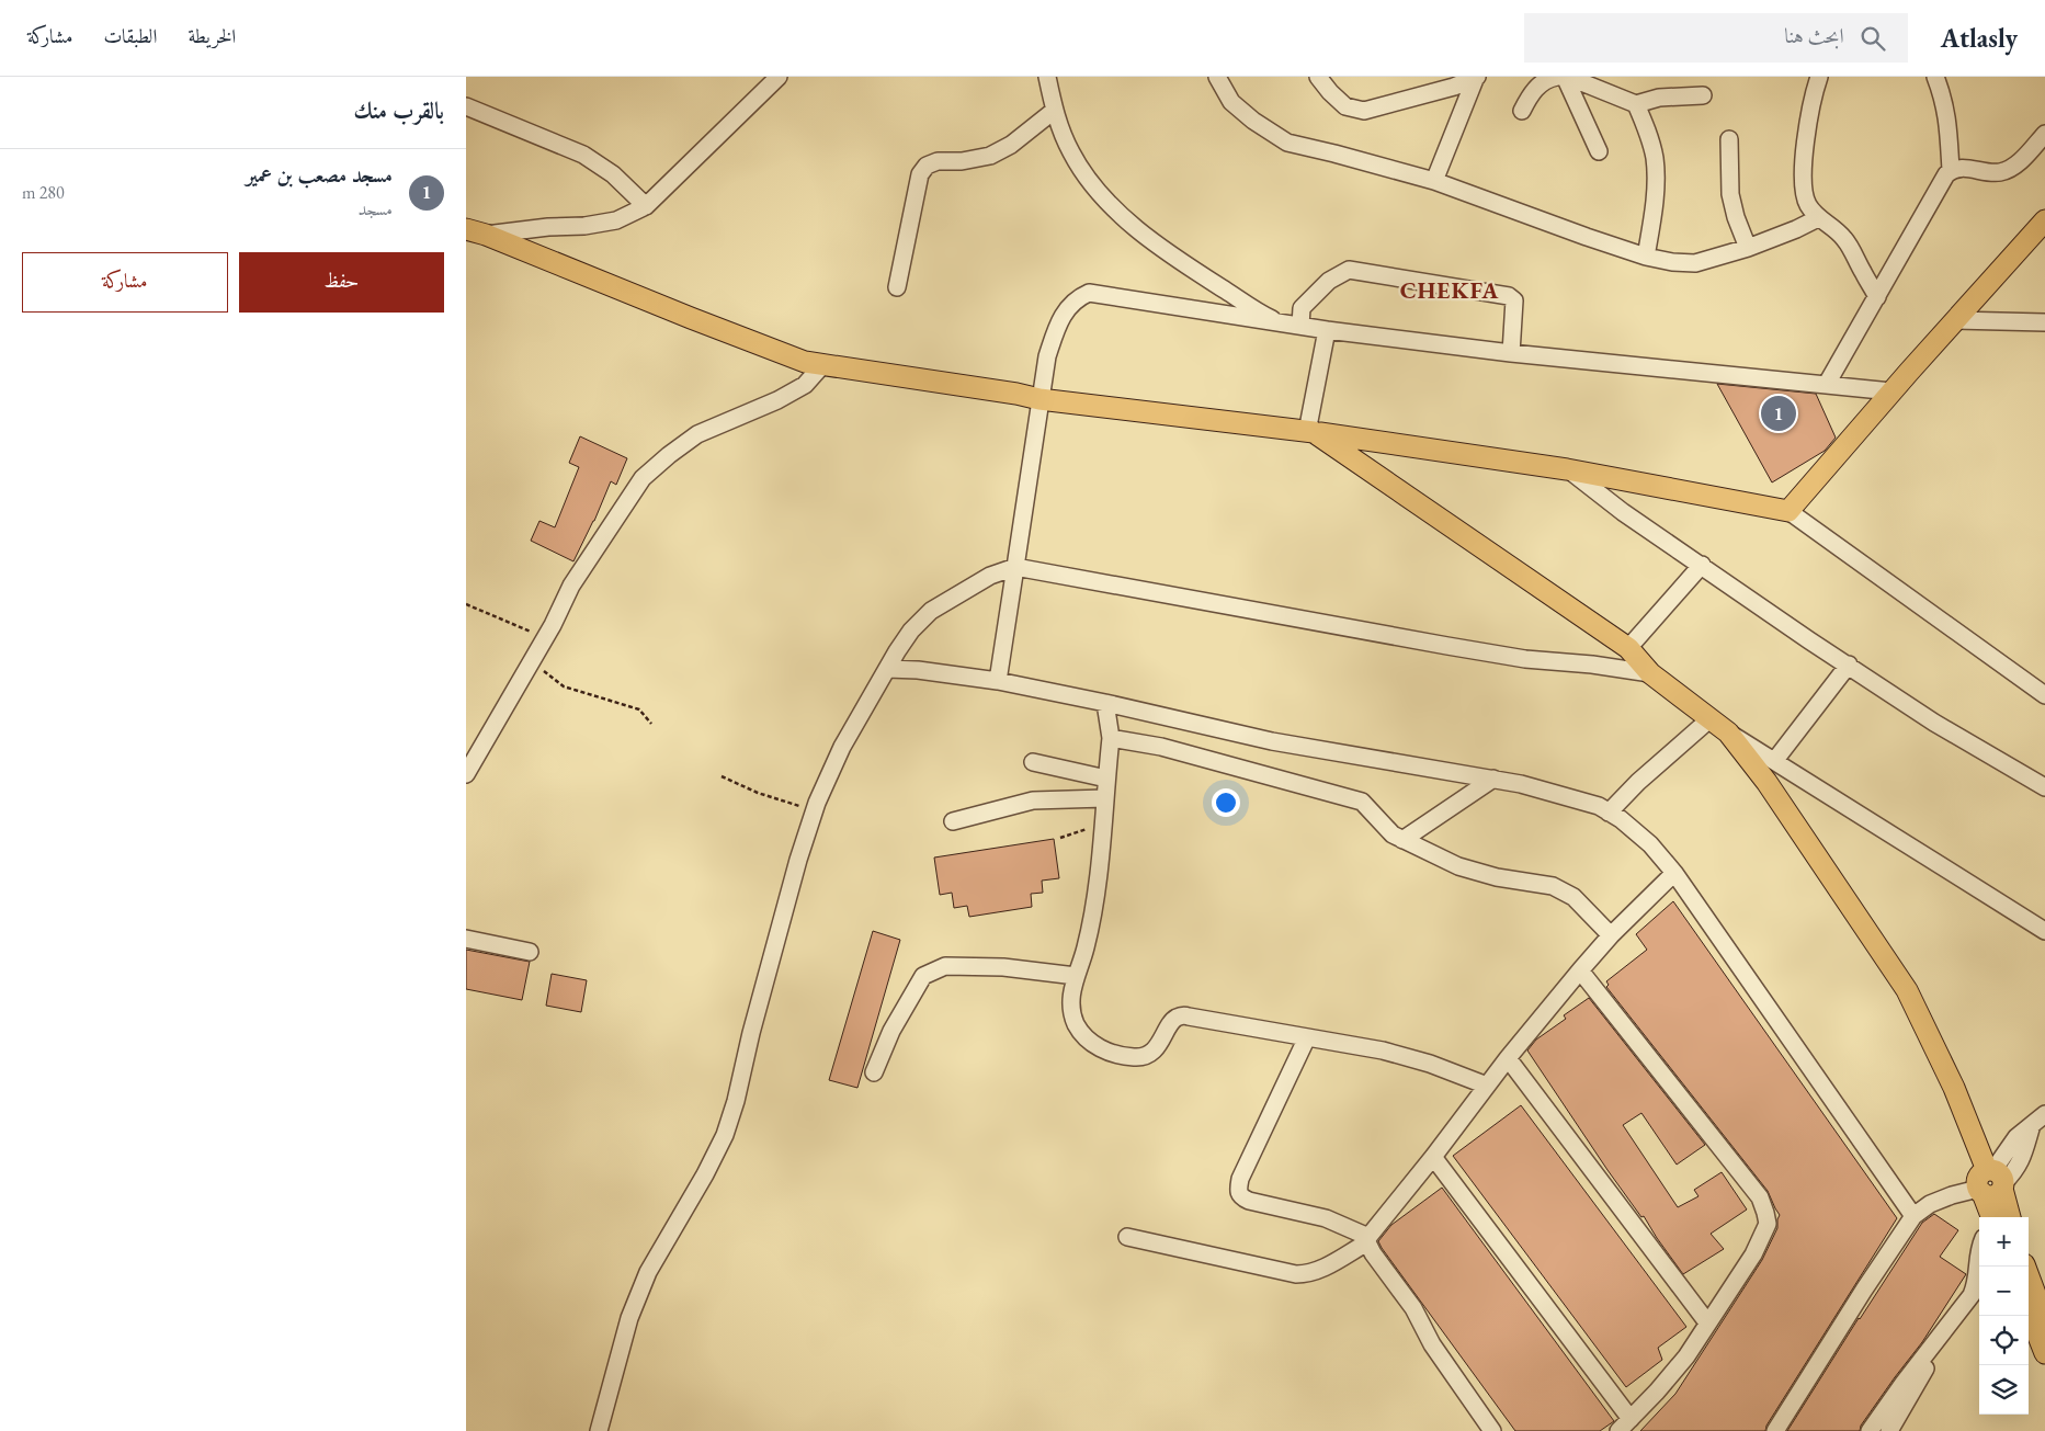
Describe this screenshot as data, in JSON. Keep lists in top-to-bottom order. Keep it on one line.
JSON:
{"districts":["CHEKFA"],"page":{"header":"Atlasly","search":"ابحث هنا","nav":["الخريطة","الطبقات","مشاركة"],"heading":"بالقرب منك","list":[{"mark":"1","name":"مسجد مصعب بن عمير","note":"مسجد","value":"280 m"}],"buttons":["حفظ","مشاركة"],"pins":"1","map_buttons":["+","−"]}}
